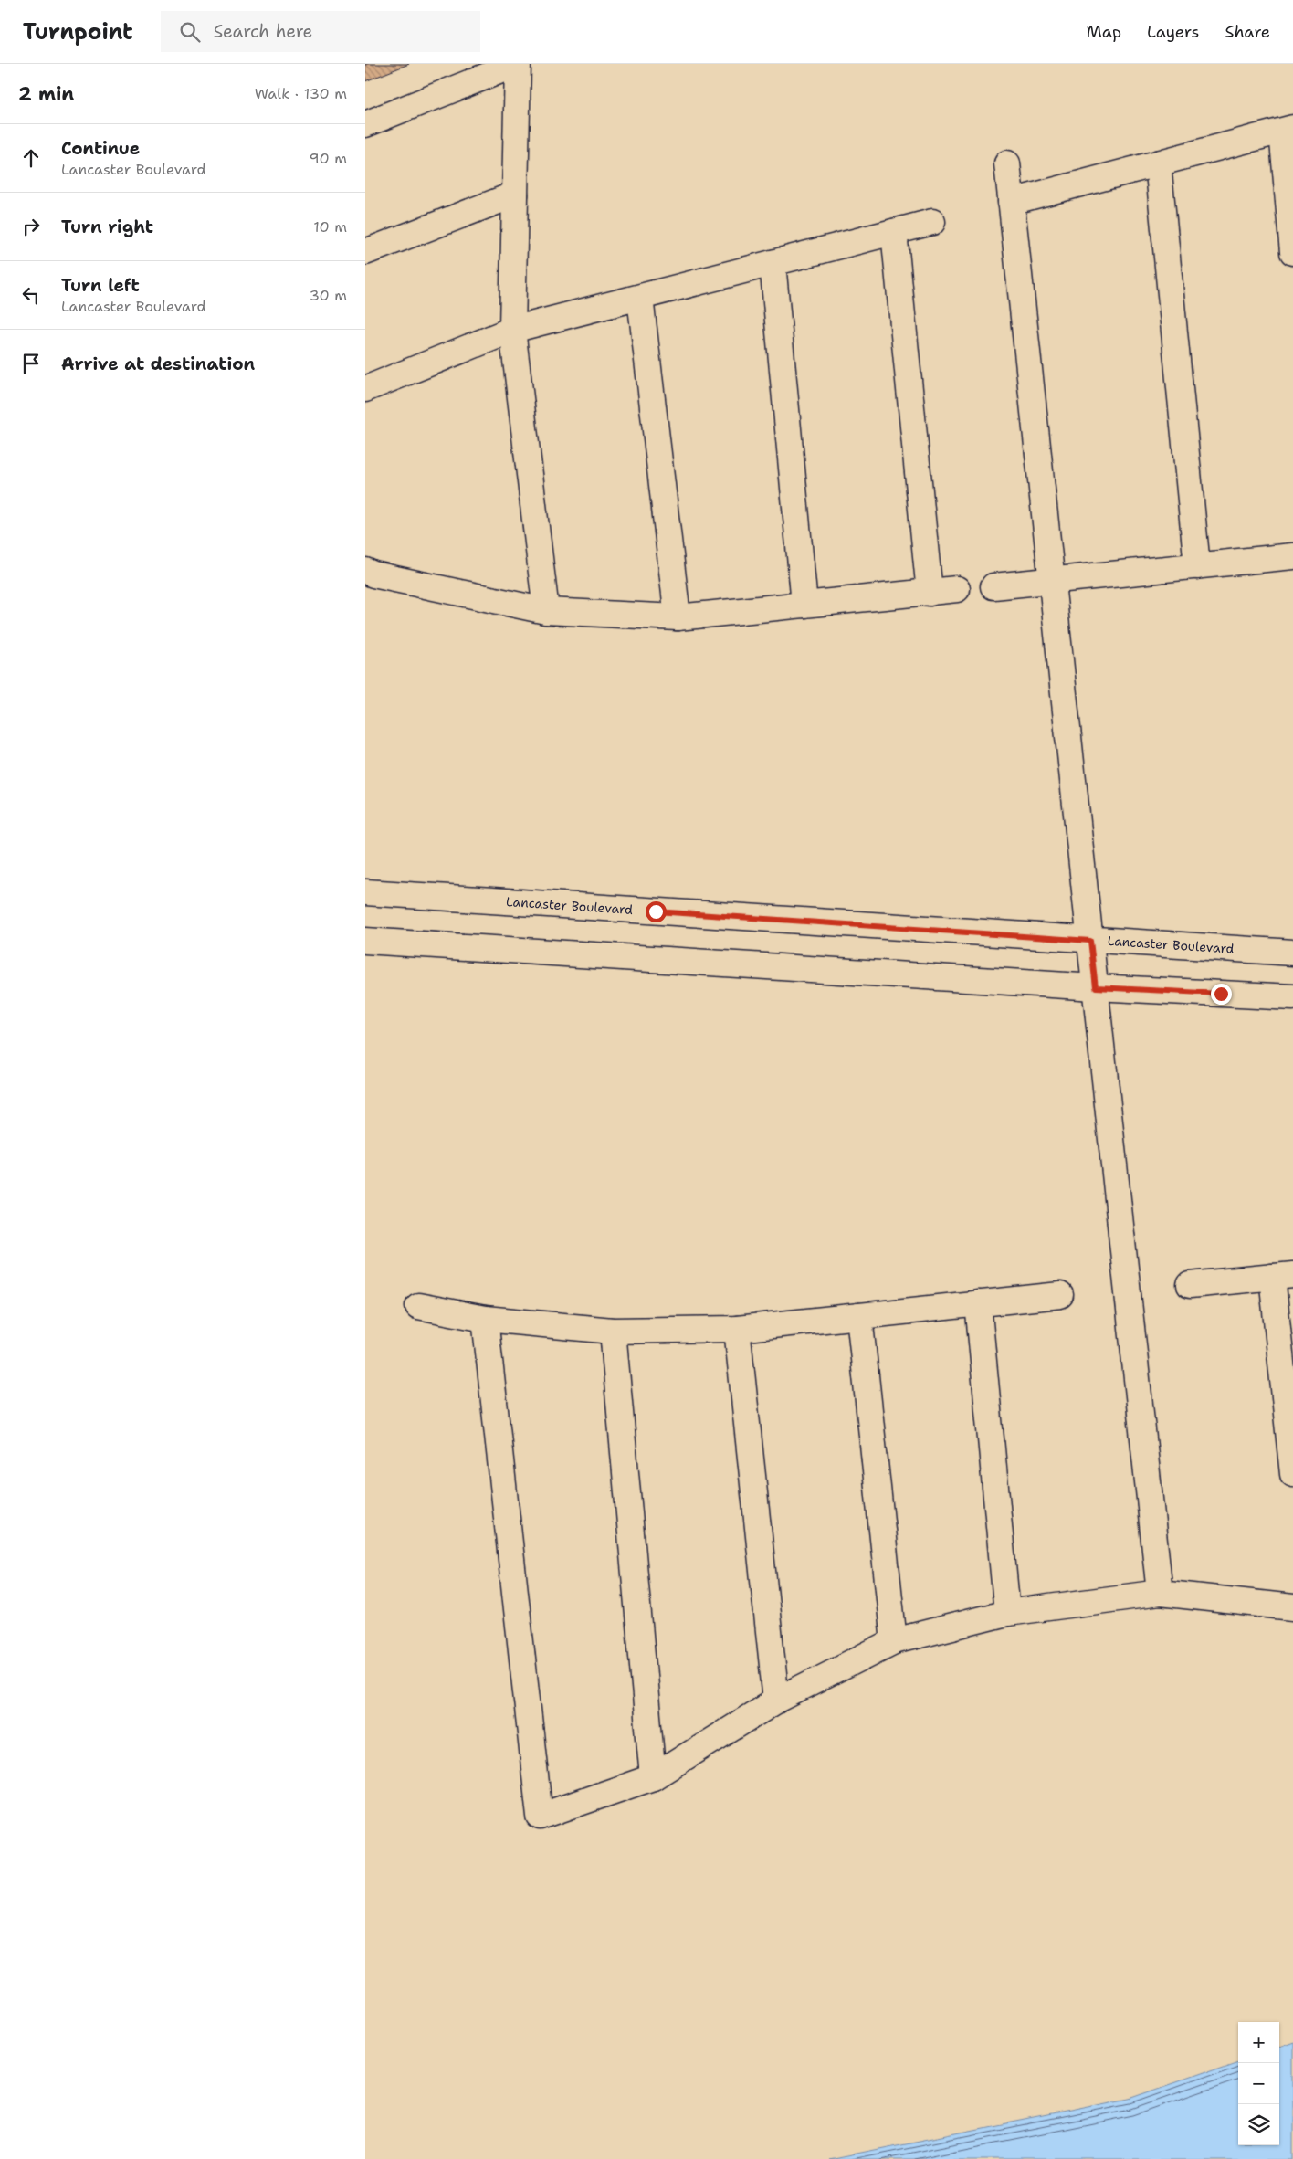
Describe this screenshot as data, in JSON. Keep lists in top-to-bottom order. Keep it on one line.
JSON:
{"streets":{"street":["Lancaster Boulevard"]},"page":{"header":"Turnpoint","search":"Search here","nav":["Map","Layers","Share"],"heading":["2 min","Walk · 130 m"],"list":[["Continue","Lancaster Boulevard","90 m"],["Turn right","10 m"],["Turn left","Lancaster Boulevard","30 m"],"Arrive at destination"],"map_buttons":["+","−"]}}
